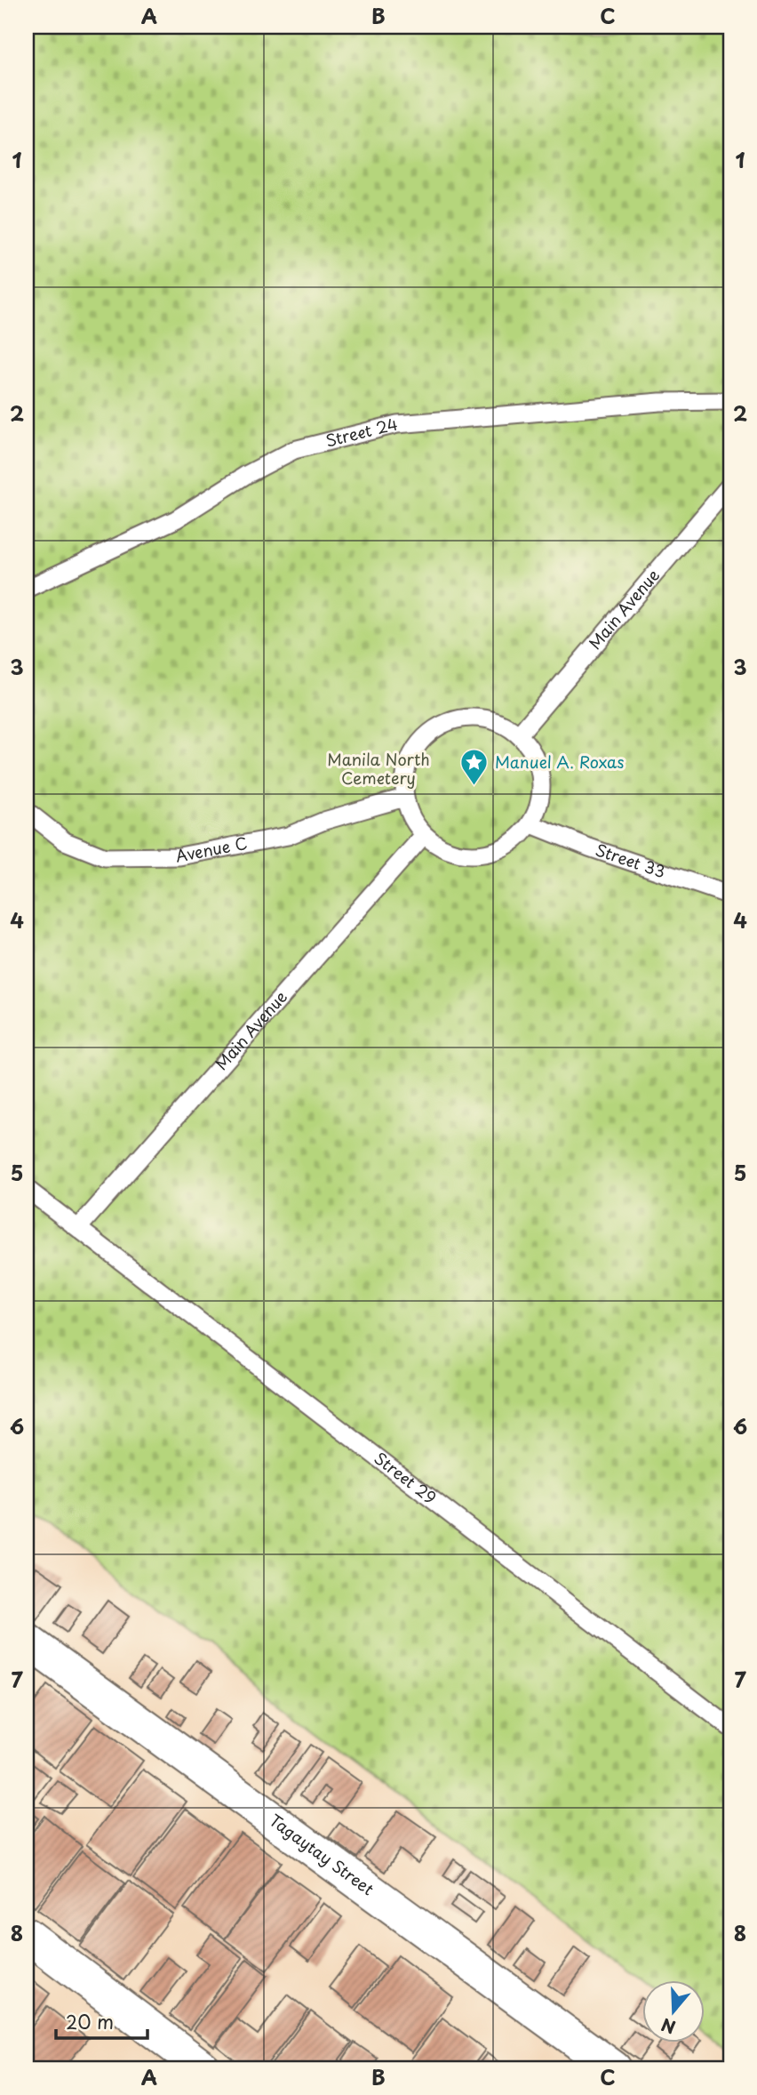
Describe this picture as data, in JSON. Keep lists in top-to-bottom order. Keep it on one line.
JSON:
{"streets":{"street":["Tagaytay Street"],"lane":["Street 24","Main Avenue","Avenue C","Street 33","Street 29"]},"crossings":[["Main Avenue","Avenue C"],["Main Avenue","Street 33"],["Main Avenue","Street 29"],["Avenue C","Street 33"]],"parks":["Manila North Cemetery"],"places":{"place":["Manuel A. Roxas"]},"scale_bar":"20 m","north":"bottom","grid":{"columns":["A","B","C"],"rows":["1","2","3","4","5","6","7","8"]}}
